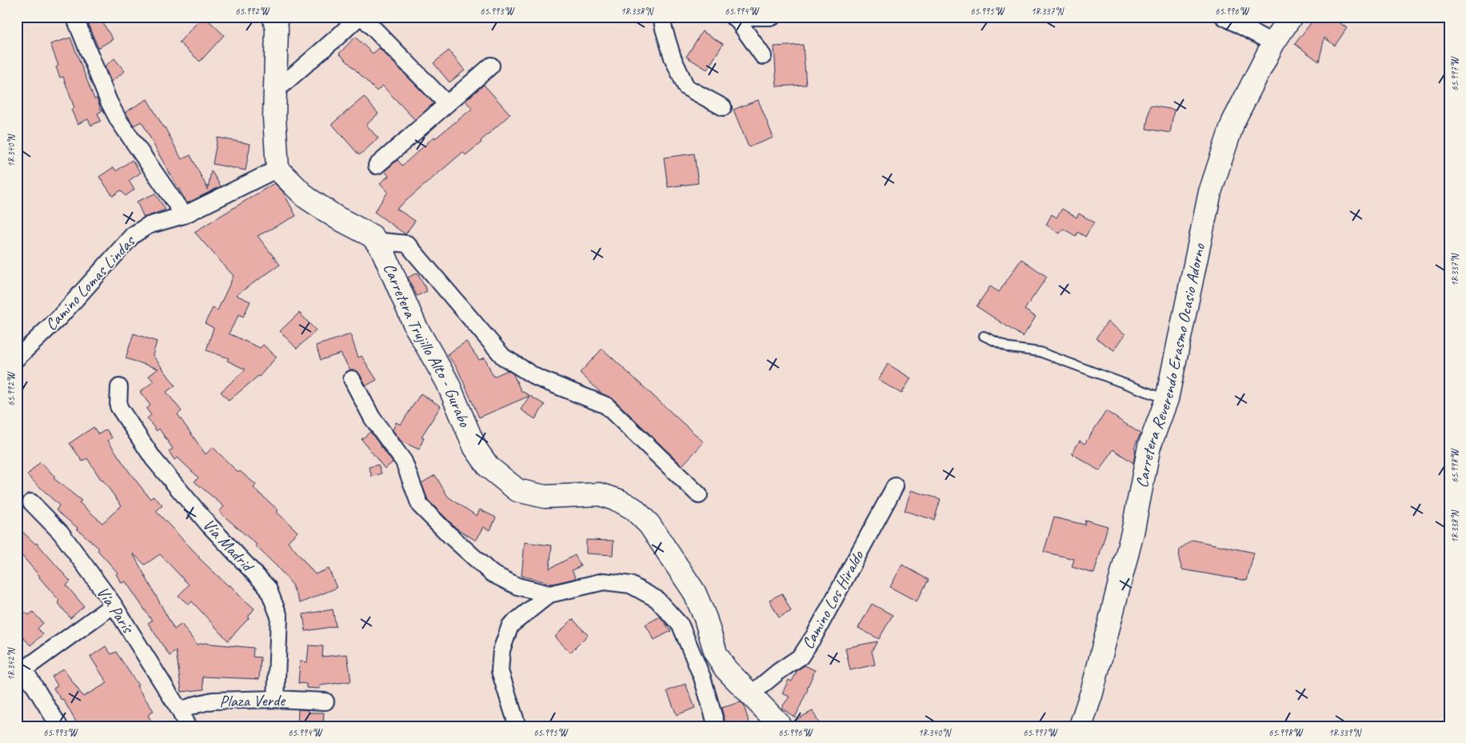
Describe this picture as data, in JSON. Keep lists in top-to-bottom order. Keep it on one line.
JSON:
{"streets":{"main road":["Carretera Trujillo Alto - Gurabo","Carretera Reverendo Erasmo Ocasio Adorno"],"street":["Camino Lomas Lindas","Vía Madrid","Camino Los Hiraldo","Vía París","Plaza Verde"]},"crossings":[["Camino Lomas Lindas","Carretera Trujillo Alto - Gurabo"],["Carretera Trujillo Alto - Gurabo","Camino Los Hiraldo"],["Vía Madrid","Plaza Verde"],["Vía París","Plaza Verde"]],"coordinates":["65.992°W","65.993°W","18.338°N","65.994°W","65.995°W","18.337°N","65.996°W","65.997°W","18.340°N","65.998°W","18.342°N","18.339°N"]}
